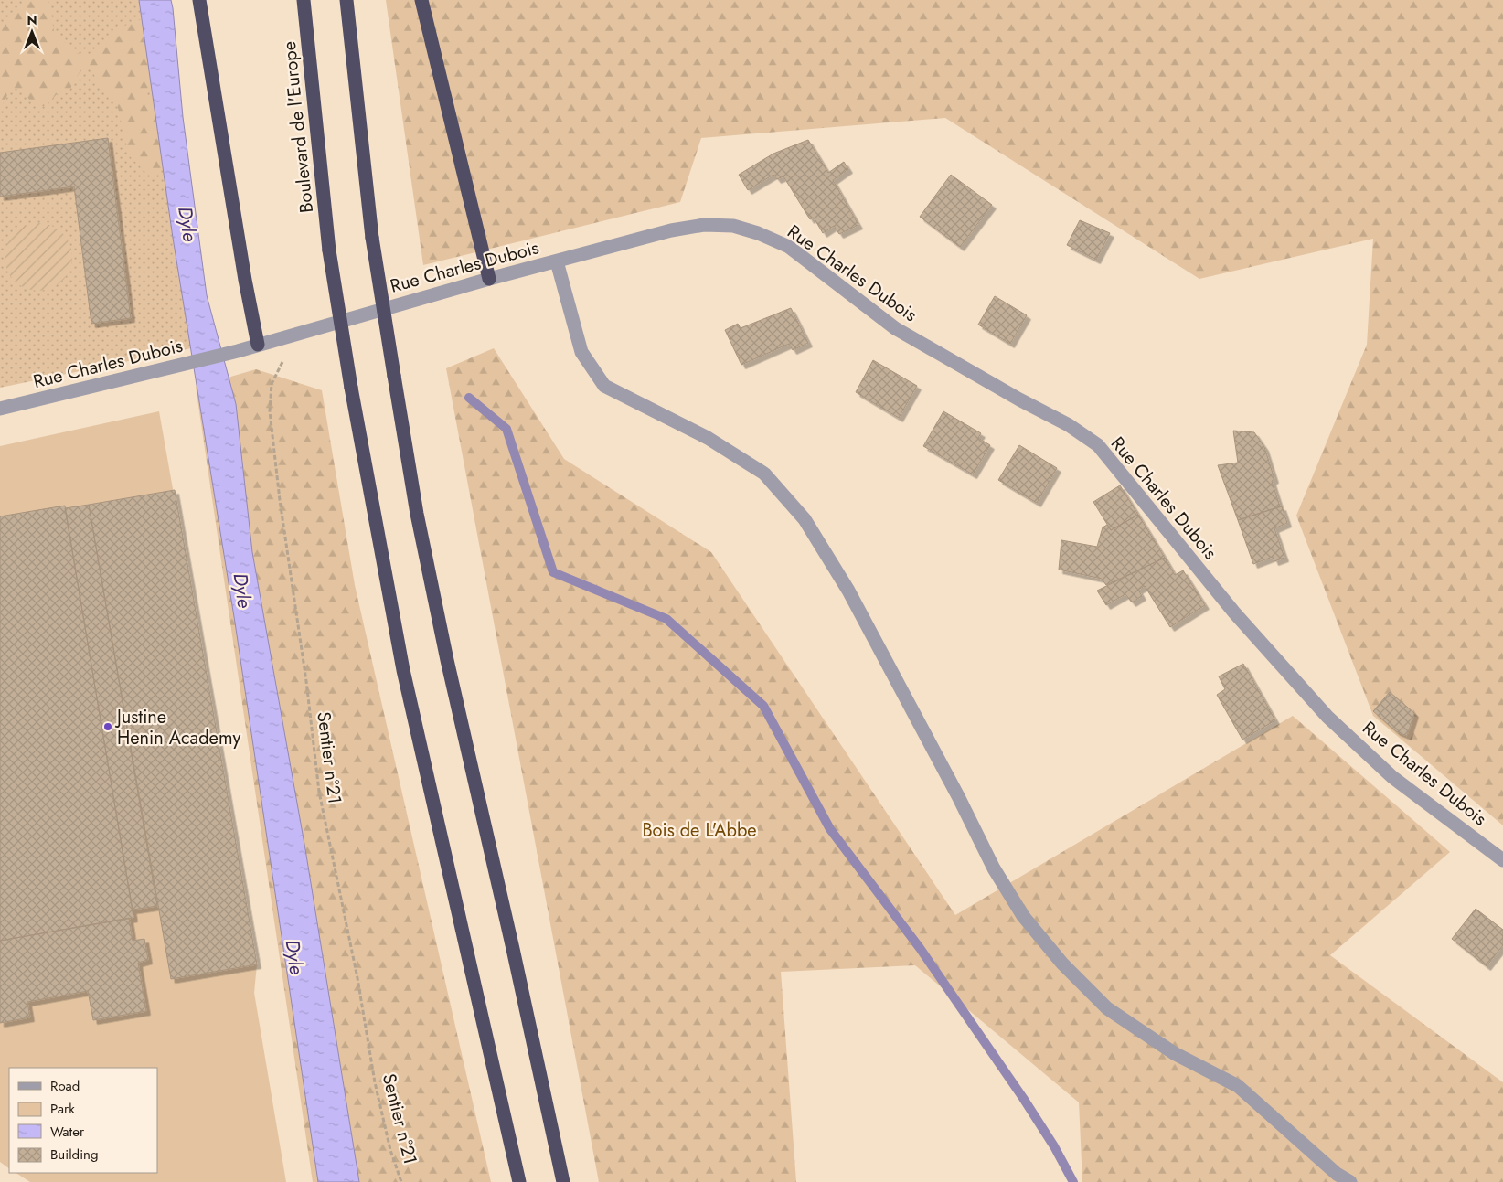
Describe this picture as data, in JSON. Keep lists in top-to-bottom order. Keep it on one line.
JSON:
{"streets":{"highway":["Boulevard de l'Europe"],"street":["Rue Charles Dubois"],"path":["Sentier n°21"]},"crossings":[["Rue Charles Dubois","Sentier n°21"]],"water":["Dyle"],"parks":["Bois de L'Abbe"],"places":["Justine Henin Academy"],"legend":["Road","Park","Water","Building"],"north":"top"}
